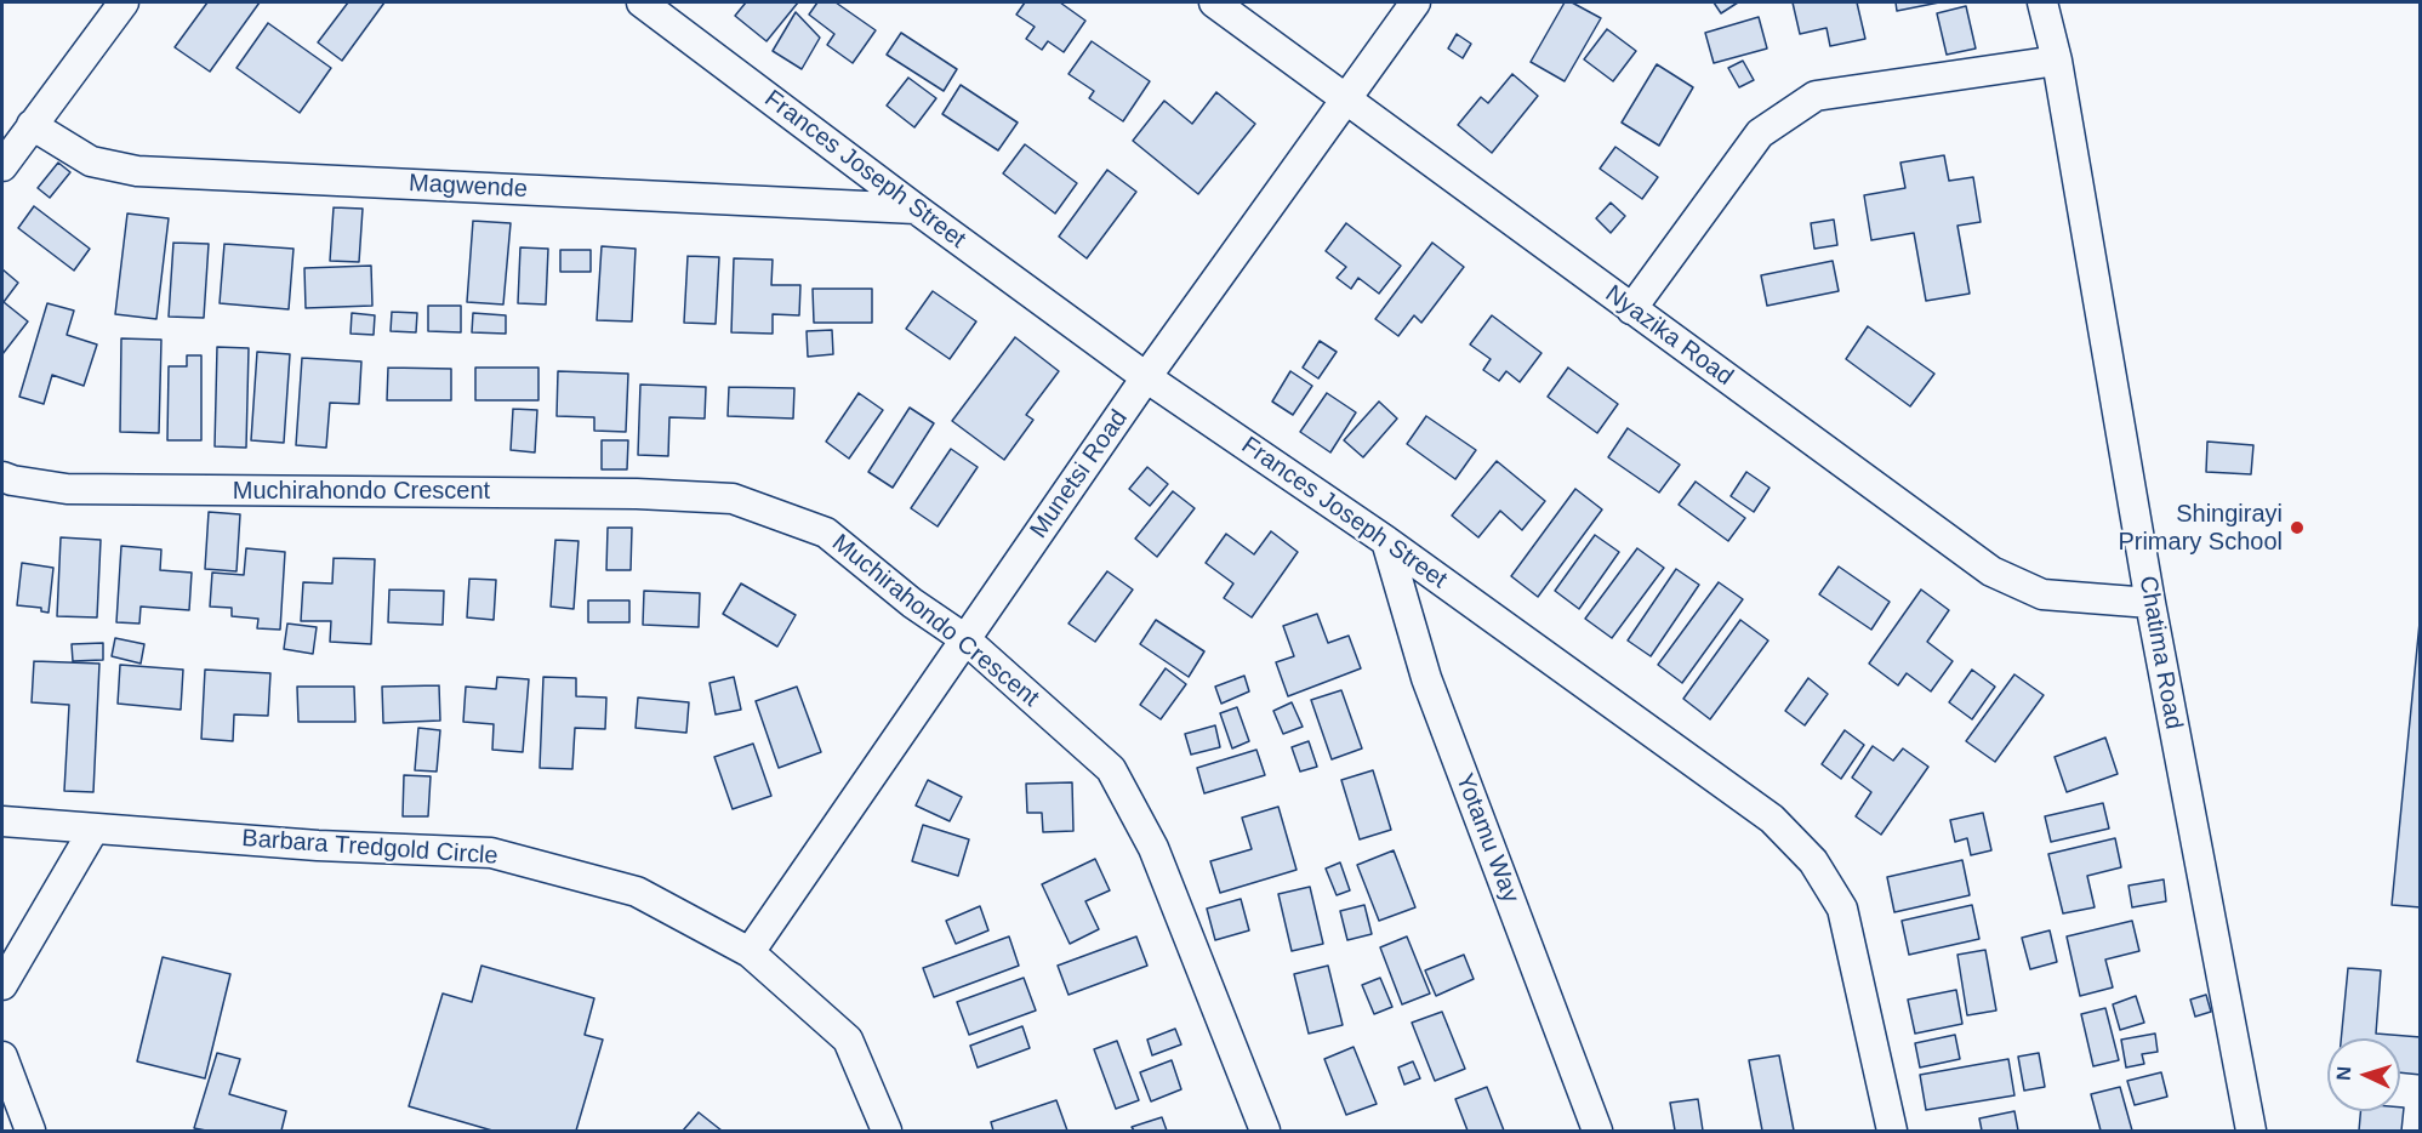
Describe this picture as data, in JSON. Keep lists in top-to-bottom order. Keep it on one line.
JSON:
{"streets":{"street":["Frances Joseph Street","Magwende","Nyazika Road","Munetsi Road","Muchirahondo Crescent","Chatima Road","Yotamu Way","Barbara Tredgold Circle"]},"crossings":[["Frances Joseph Street","Magwende"],["Frances Joseph Street","Munetsi Road"],["Frances Joseph Street","Yotamu Way"],["Nyazika Road","Munetsi Road"],["Nyazika Road","Chatima Road"],["Munetsi Road","Muchirahondo Crescent"],["Munetsi Road","Barbara Tredgold Circle"]],"places":["Shingirayi Primary School"],"north":"left"}
